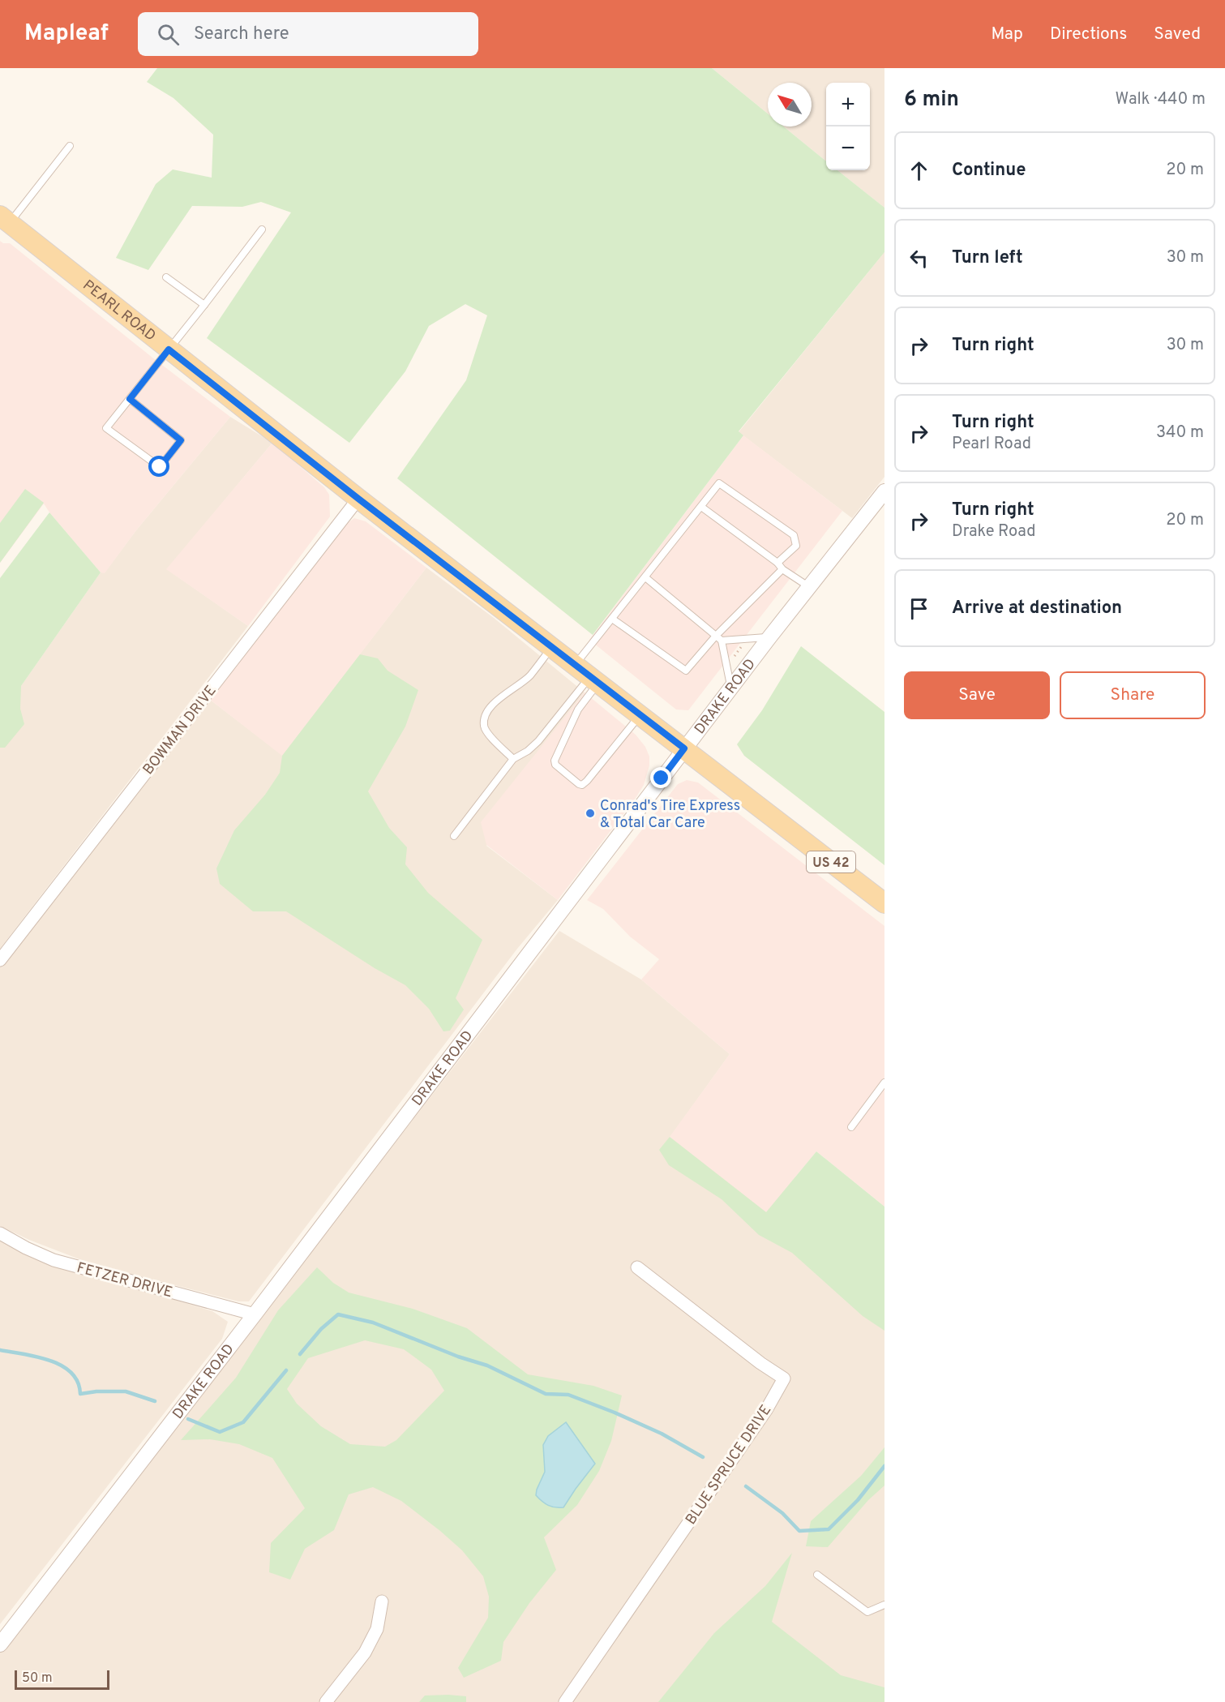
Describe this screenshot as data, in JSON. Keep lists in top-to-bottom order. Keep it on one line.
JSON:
{"streets":{"main road":["PEARL ROAD","US 42"],"street":["DRAKE ROAD","BOWMAN DRIVE","FETZER DRIVE","BLUE SPRUCE DRIVE"]},"crossings":[["PEARL ROAD","DRAKE ROAD"],["PEARL ROAD","BOWMAN DRIVE"],["DRAKE ROAD","FETZER DRIVE"]],"places":["Conrad's Tire Express & Total Car Care"],"scale_bar":"50 m","north":"top left","page":{"header":"Mapleaf","search":"Search here","nav":["Map","Directions","Saved"],"heading":["6 min","Walk · 440 m"],"map_buttons":["+","−"],"list":[["Continue","20 m"],["Turn left","30 m"],["Turn right","30 m"],["Turn right","Pearl Road","340 m"],["Turn right","Drake Road","20 m"],"Arrive at destination"],"buttons":["Save","Share"],"scale":"50 m"}}
